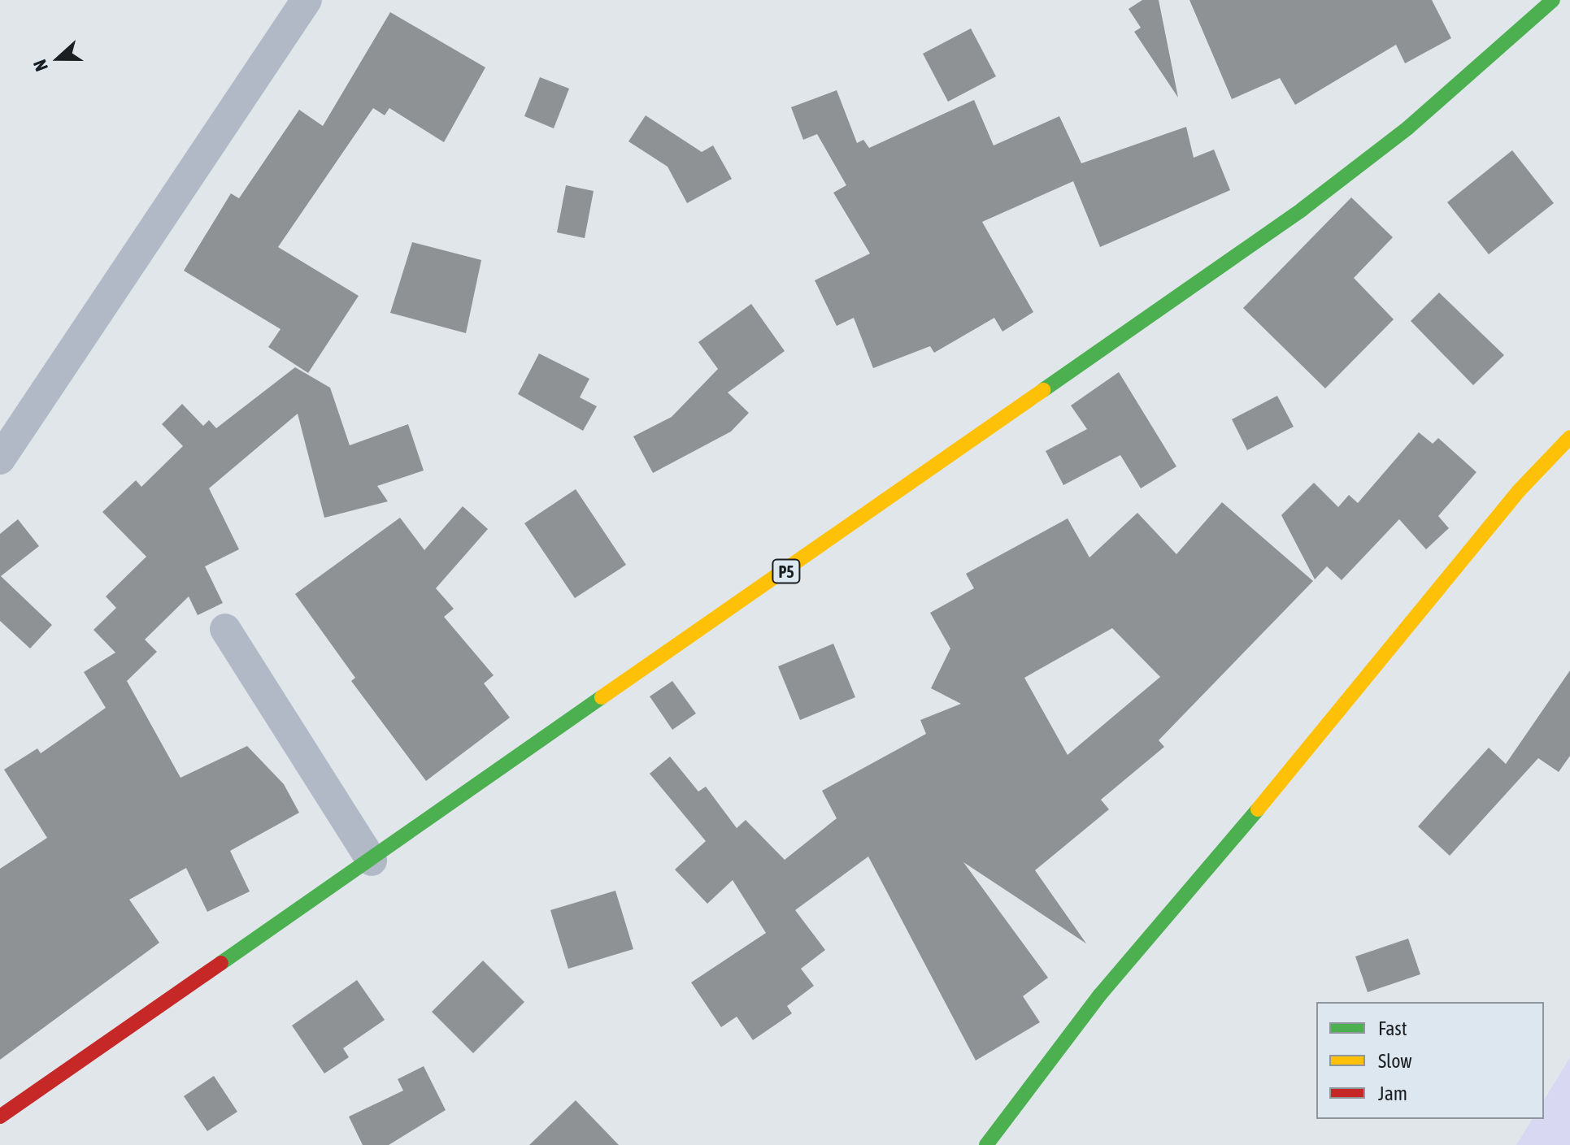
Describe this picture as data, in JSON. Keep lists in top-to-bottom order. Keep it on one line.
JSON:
{"streets":{"main road":["P5"]},"legend":["Fast","Slow","Jam"],"north":"left"}
